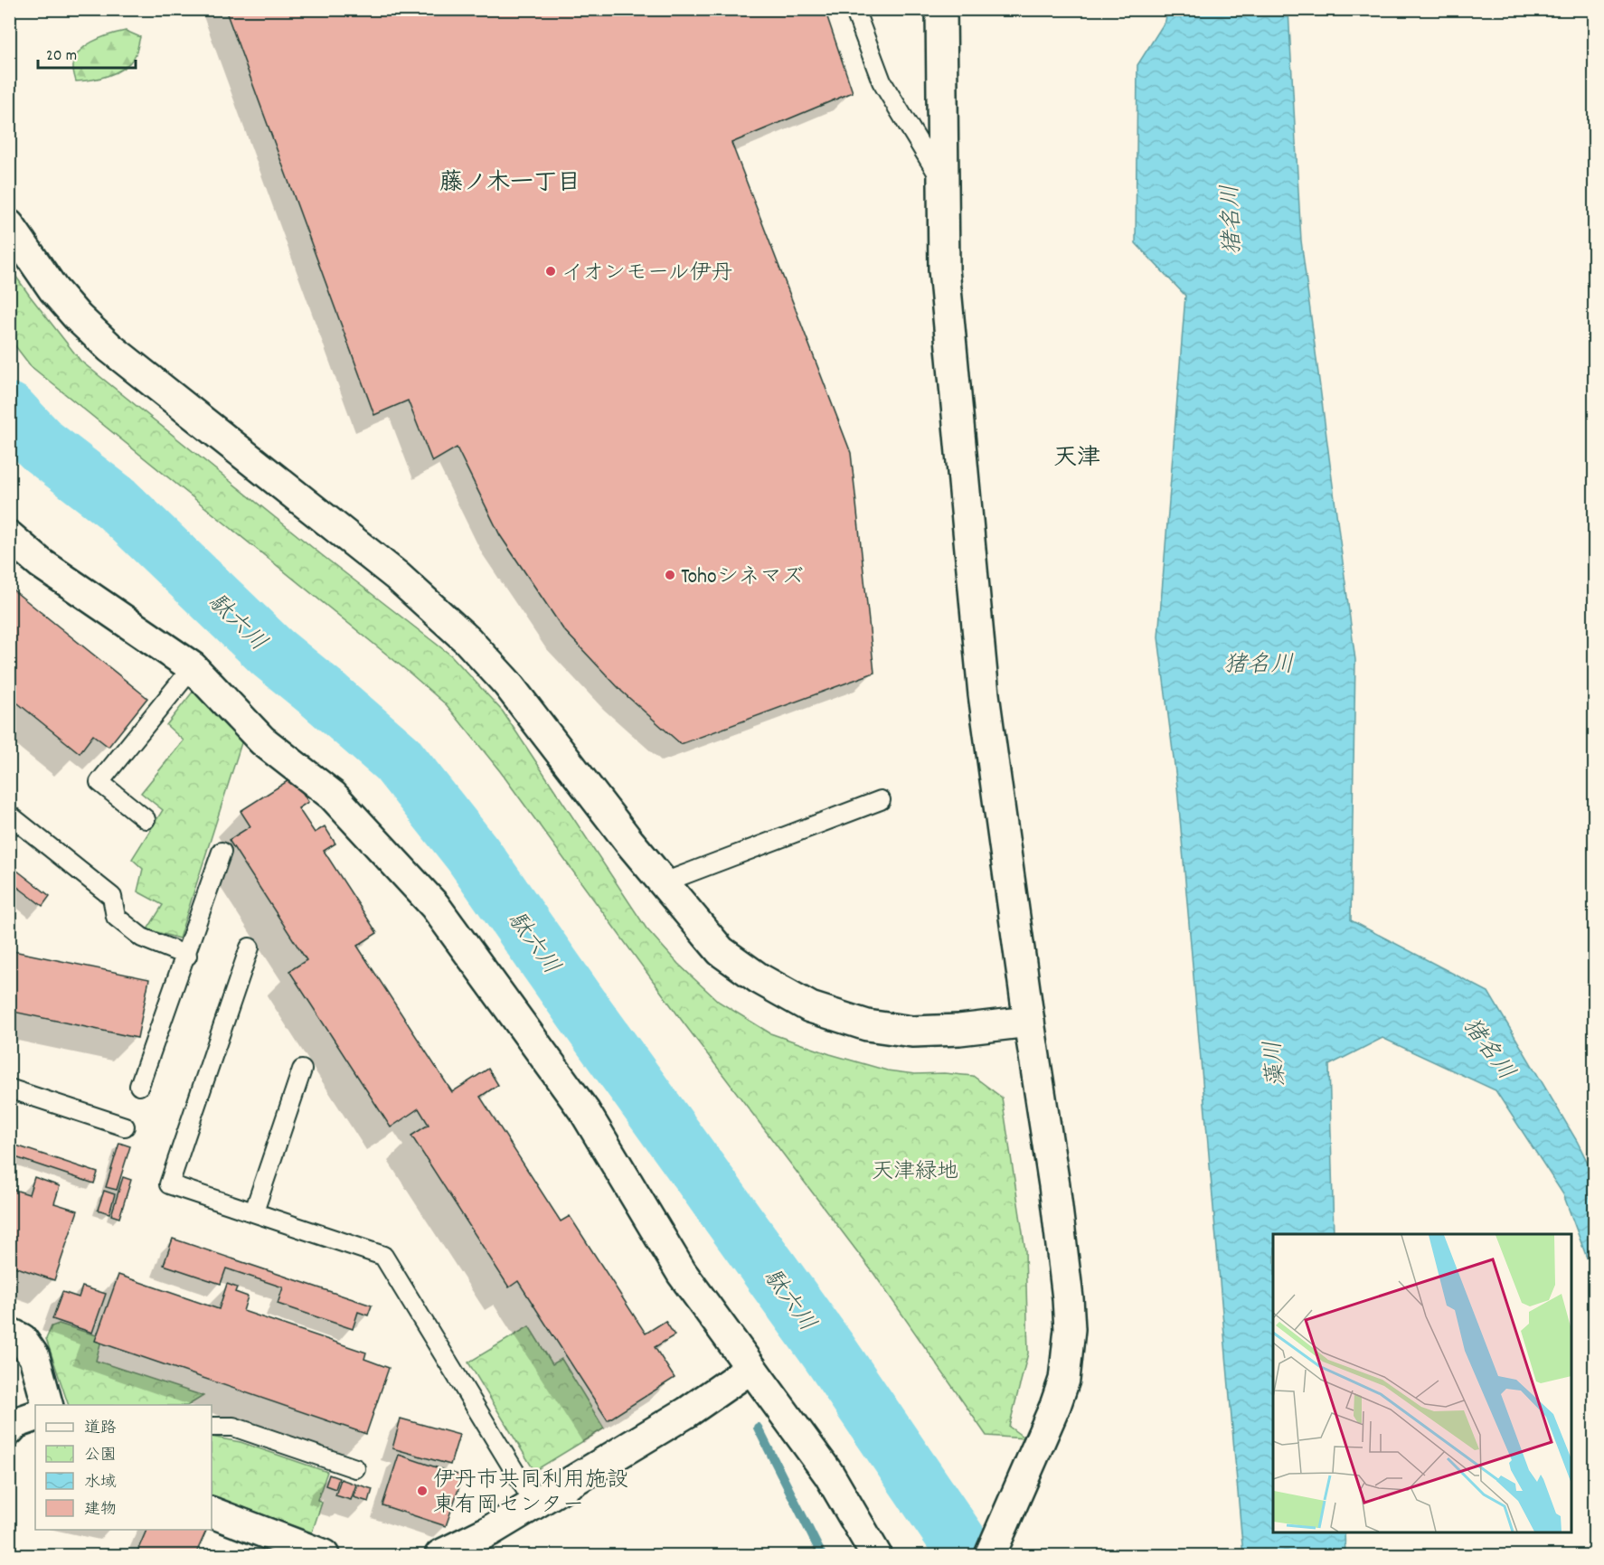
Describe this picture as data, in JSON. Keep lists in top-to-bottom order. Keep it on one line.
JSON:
{"districts":["藤ノ木一丁目","天津"],"water":["猪名川","駄六川","藻川"],"parks":["天津緑地"],"places":["イオンモール伊丹","Tohoシネマズ","伊丹市共同利用施設 東有岡センター"],"legend":["道路","公園","水域","建物"],"scale_bar":"20 m"}
